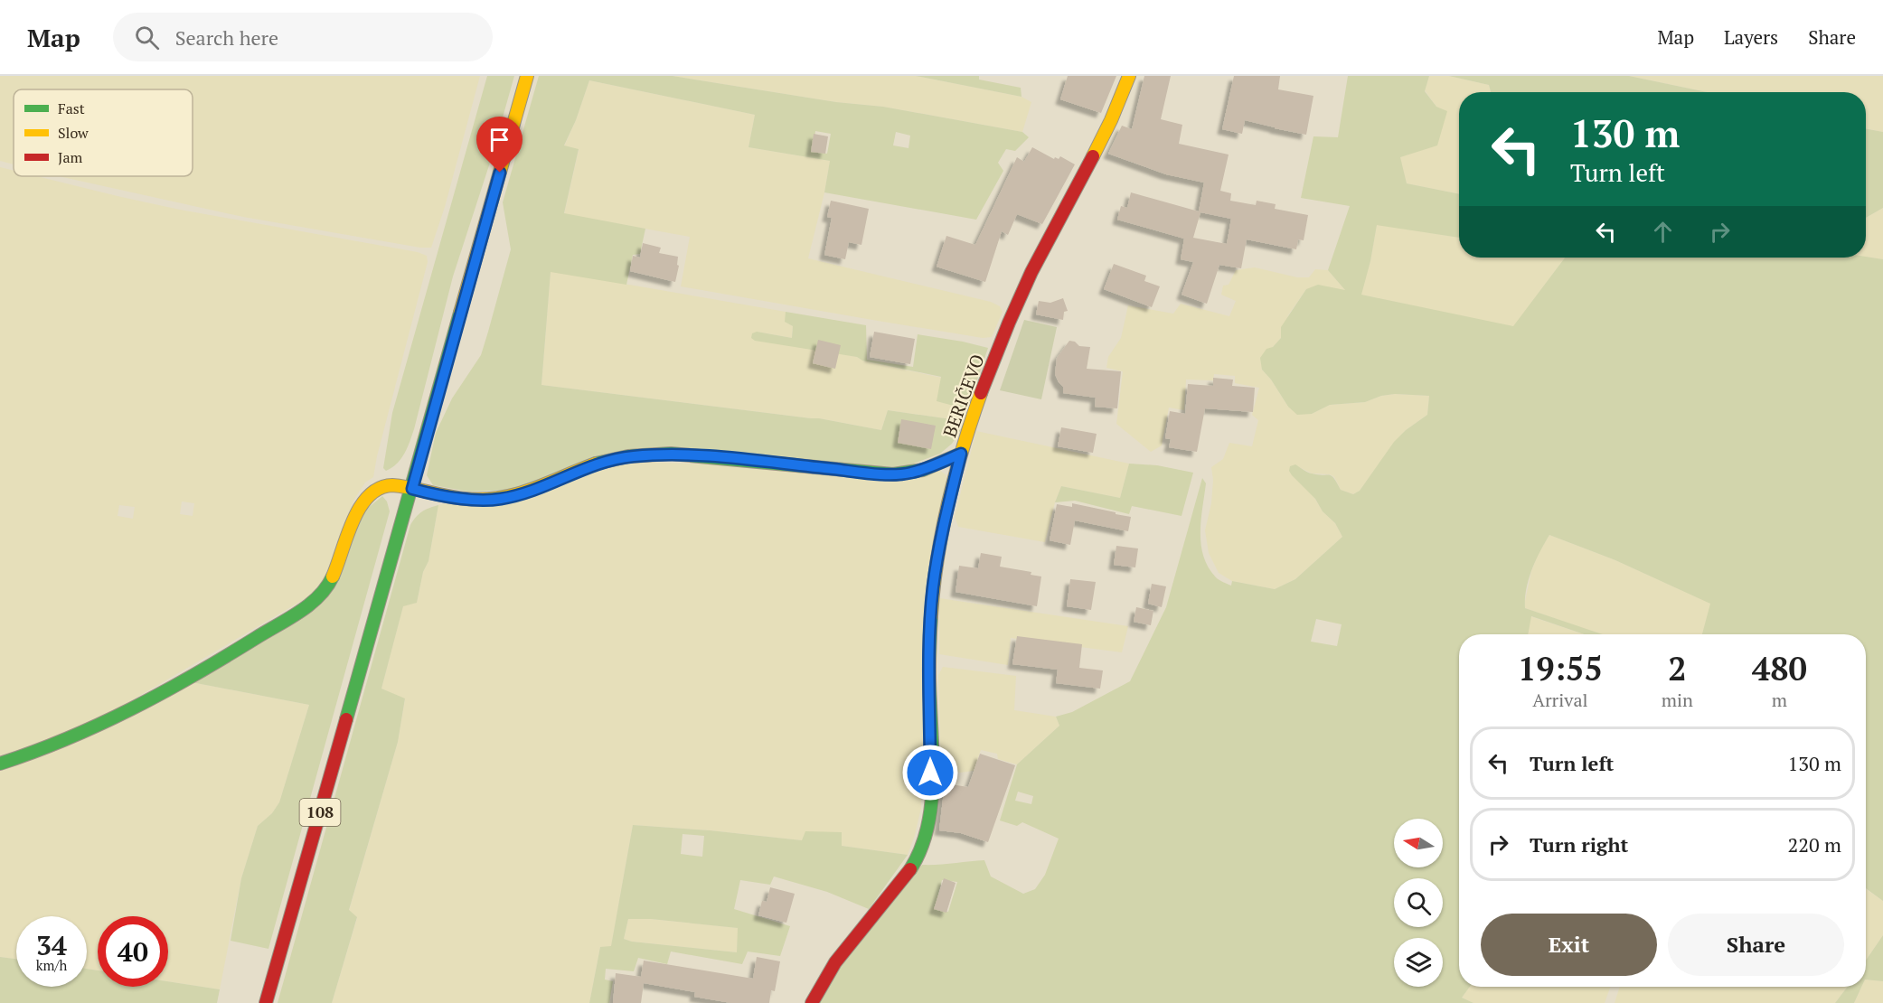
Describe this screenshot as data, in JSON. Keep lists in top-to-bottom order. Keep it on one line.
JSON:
{"streets":{"street":["BERIČEVO","108"]},"legend":["Fast","Slow","Jam"],"north":"left","page":{"header":"Map","search":"Search here","nav":["Map","Layers","Share"],"turn":["130 m","Turn left"],"eta":["19:55","Arrival","2","min","480","m"],"list":[{"name":"Turn left","value":"130 m"},{"name":"Turn right","value":"220 m"}],"buttons":["Exit","Share"],"speed":"34 km/h","limit":"40"}}
